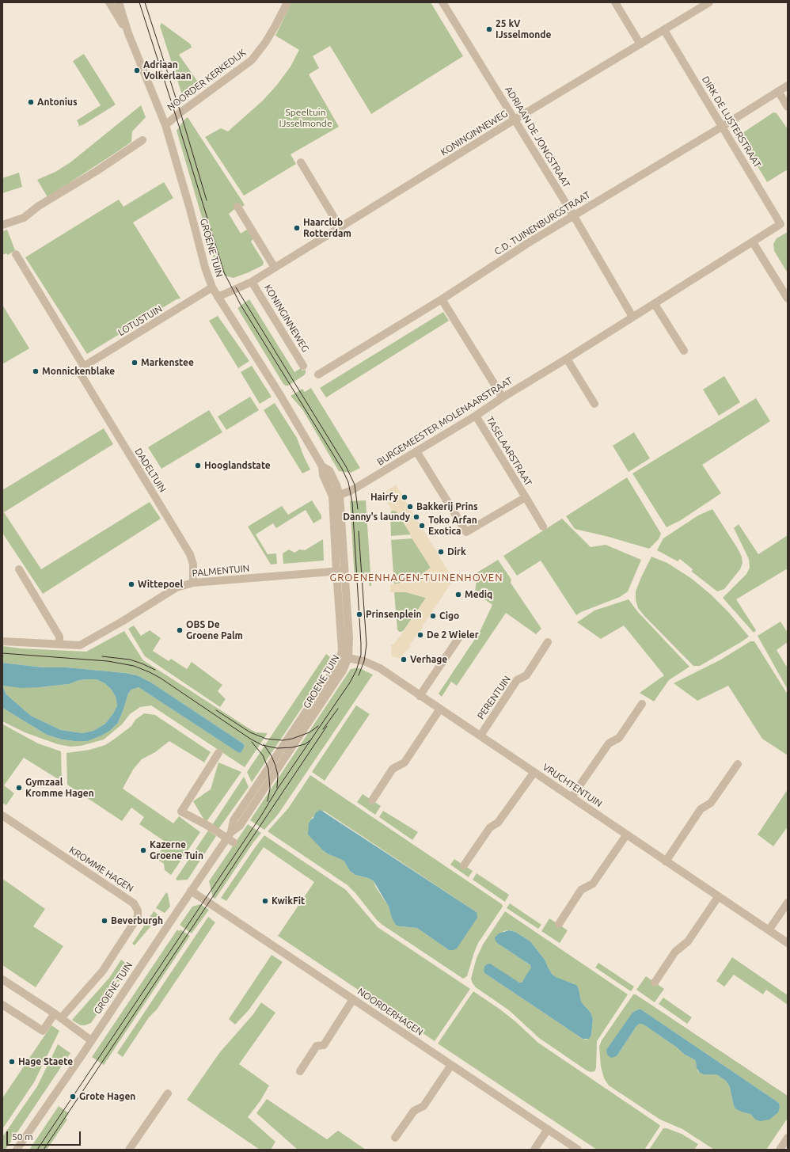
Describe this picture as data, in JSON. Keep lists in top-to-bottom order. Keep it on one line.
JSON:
{"streets":{"street":["NOORDER KERKEDIJK","DIRK DE LIJSTERSTRAAT","KONINGINNEWEG","ADRIAAN DE JONGSTRAAT","C.D. TUINENBURGSTRAAT","GROENE TUIN","LOTUSTUIN","BURGEMEESTER MOLENAARSTRAAT","TASELAARSTRAAT","DADELTUIN","PALMENTUIN","PERENTUIN","VRUCHTENTUIN","KROMME HAGEN","NOORDERHAGEN"]},"crossings":[["NOORDER KERKEDIJK","GROENE TUIN"],["DIRK DE LIJSTERSTRAAT","KONINGINNEWEG"],["DIRK DE LIJSTERSTRAAT","C.D. TUINENBURGSTRAAT"],["DIRK DE LIJSTERSTRAAT","BURGEMEESTER MOLENAARSTRAAT"],["KONINGINNEWEG","ADRIAAN DE JONGSTRAAT"],["KONINGINNEWEG","GROENE TUIN"],["ADRIAAN DE JONGSTRAAT","C.D. TUINENBURGSTRAAT"],["ADRIAAN DE JONGSTRAAT","BURGEMEESTER MOLENAARSTRAAT"],["GROENE TUIN","LOTUSTUIN"],["GROENE TUIN","BURGEMEESTER MOLENAARSTRAAT"],["GROENE TUIN","PALMENTUIN"],["GROENE TUIN","VRUCHTENTUIN"],["GROENE TUIN","NOORDERHAGEN"],["LOTUSTUIN","DADELTUIN"],["BURGEMEESTER MOLENAARSTRAAT","TASELAARSTRAAT"],["DADELTUIN","PALMENTUIN"],["PERENTUIN","VRUCHTENTUIN"]],"districts":["GROENENHAGEN-TUINENHOVEN"],"parks":["Speeltuin IJsselmonde"],"places":["25 kV IJsselmonde","Adriaan Volkerlaan","Antonius","Haarclub Rotterdam","Markenstee","Monnickenblake","Hooglandstate","Hairfy","Bakkerij Prins","Danny's laundy","Toko Arfan Exotica","Dirk","Wittepoel","Mediq","Prinsenplein","Cigo","OBS De Groene Palm","De 2 Wieler","Verhage","Gymzaal Kromme Hagen","Kazerne Groene Tuin","KwikFit","Beverburgh","Hage Staete","Grote Hagen"],"scale_bar":"50 m"}
